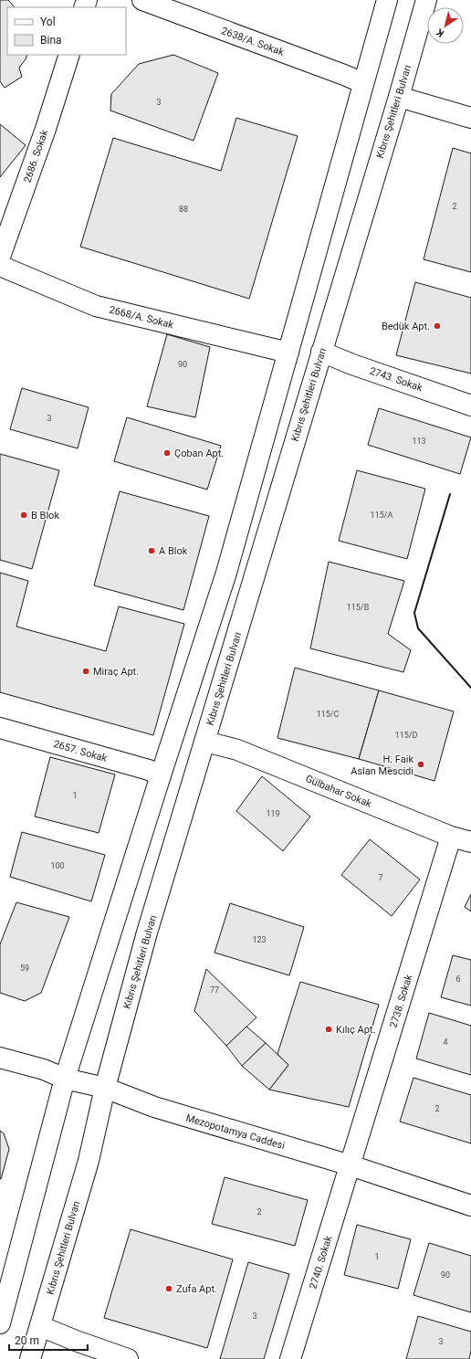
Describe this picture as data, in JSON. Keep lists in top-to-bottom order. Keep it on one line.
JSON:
{"streets":{"main road":["2638/A. Sokak","Kıbrıs Şehitleri Bulvarı","2686. Sokak","2668/A. Sokak","2743. Sokak","2657. Sokak","Gülbahar Sokak","2738. Sokak","Mezopotamya Caddesi","2740. Sokak"]},"crossings":[["Kıbrıs Şehitleri Bulvarı","2743. Sokak"],["Kıbrıs Şehitleri Bulvarı","Gülbahar Sokak"],["Kıbrıs Şehitleri Bulvarı","Mezopotamya Caddesi"],["Gülbahar Sokak","2738. Sokak"],["2738. Sokak","Mezopotamya Caddesi"],["2738. Sokak","2740. Sokak"],["Mezopotamya Caddesi","2740. Sokak"]],"places":["Bedük Apt.","Çoban Apt.","B Blok","A Blok","Miraç Apt.","H. Faik Aslan Mescidi","Kılıç Apt.","Zufa Apt."],"house_numbers":["3","2","88","90","3","113","115/A","115/B","115/C","115/D","1","119","100","7","123","59","6","77","4","2","2","1","90","3","3"],"legend":["Yol","Bina"],"scale_bar":"20 m","north":"bottom left"}
